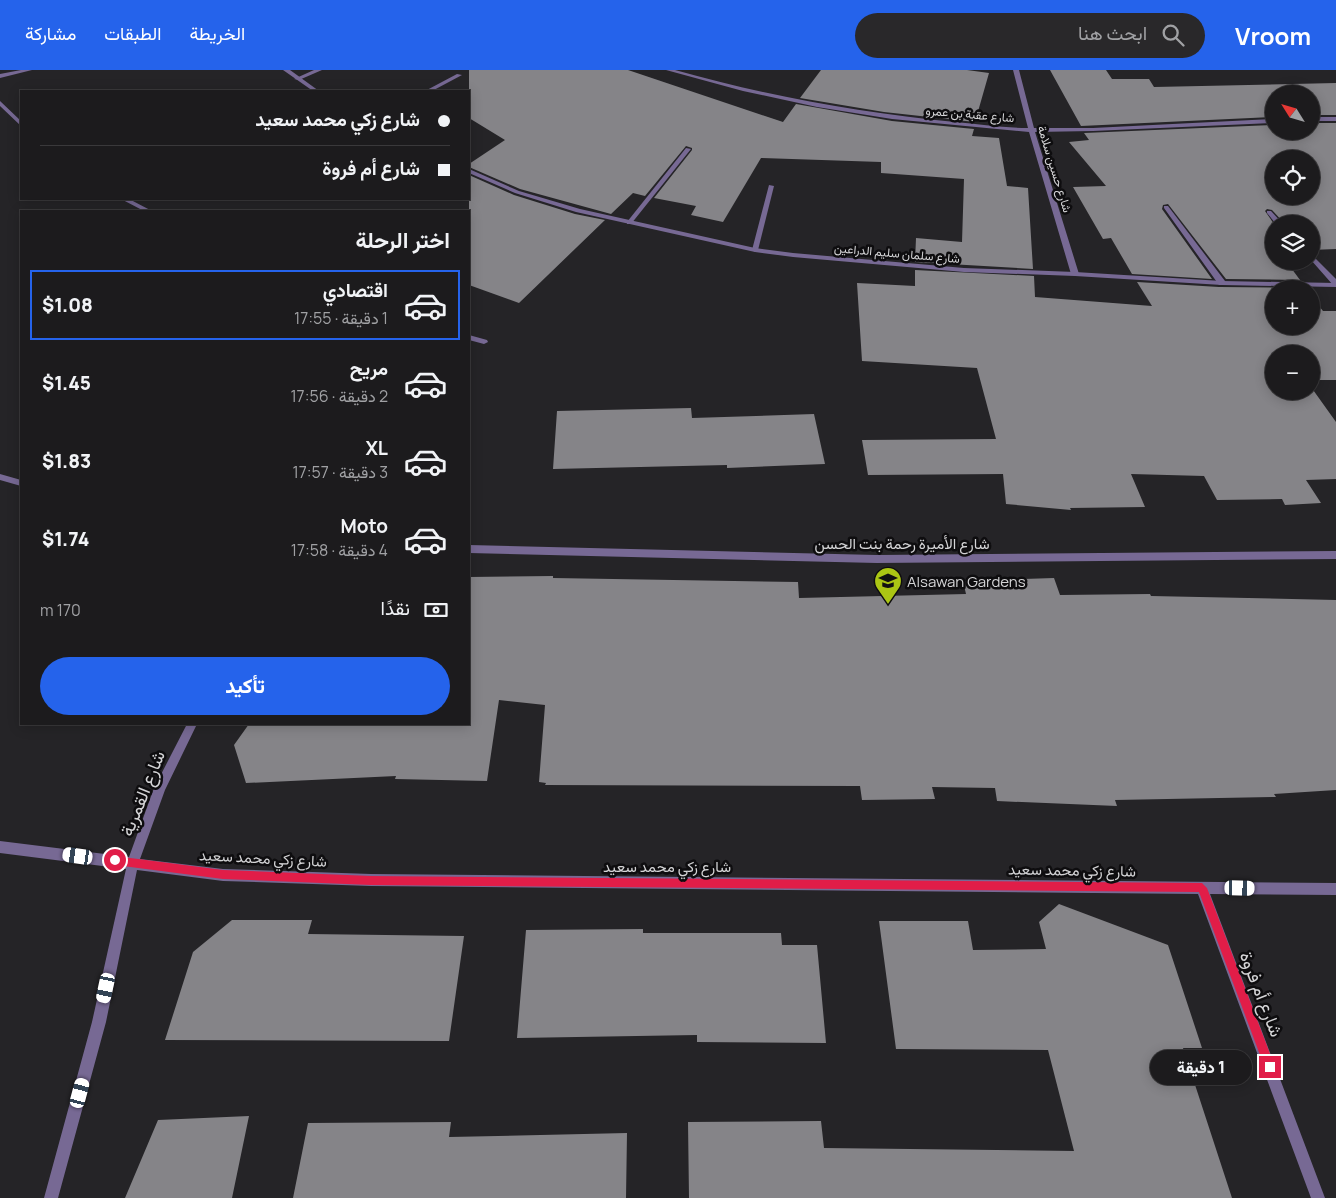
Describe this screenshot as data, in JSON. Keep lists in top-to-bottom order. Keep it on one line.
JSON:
{"streets":{"street":["شارع عقبة بن عمرو","شارع حسين سلامة","شارع سلمان سليم الدراعين","شارع الأميرة رحمة بنت الحسن","شارع القمرية","شارع زكي محمد سعيد","شارع أم فروة"]},"crossings":[["شارع عقبة بن عمرو","شارع حسين سلامة"],["شارع حسين سلامة","شارع سلمان سليم الدراعين"],["شارع القمرية","شارع زكي محمد سعيد"],["شارع زكي محمد سعيد","شارع أم فروة"]],"places":{"school or university":["Alsawan Gardens"]},"north":"top left","page":{"header":"Vroom","search":"ابحث هنا","nav":["الخريطة","الطبقات","مشاركة"],"map_buttons":["+","−"],"banner":["شارع زكي محمد سعيد","شارع أم فروة"],"heading":"اختر الرحلة","list":[{"name":"اقتصادي","note":"1 دقيقة · 17:55","value":"$1.08"},{"name":"مريح","note":"2 دقيقة · 17:56","value":"$1.45"},{"name":"XL","note":"3 دقيقة · 17:57","value":"$1.83"},{"name":"Moto","note":"4 دقيقة · 17:58","value":"$1.74"}],"pay":["نقدًا","170 m"],"buttons":"تأكيد","bubble":"1 دقيقة"}}
